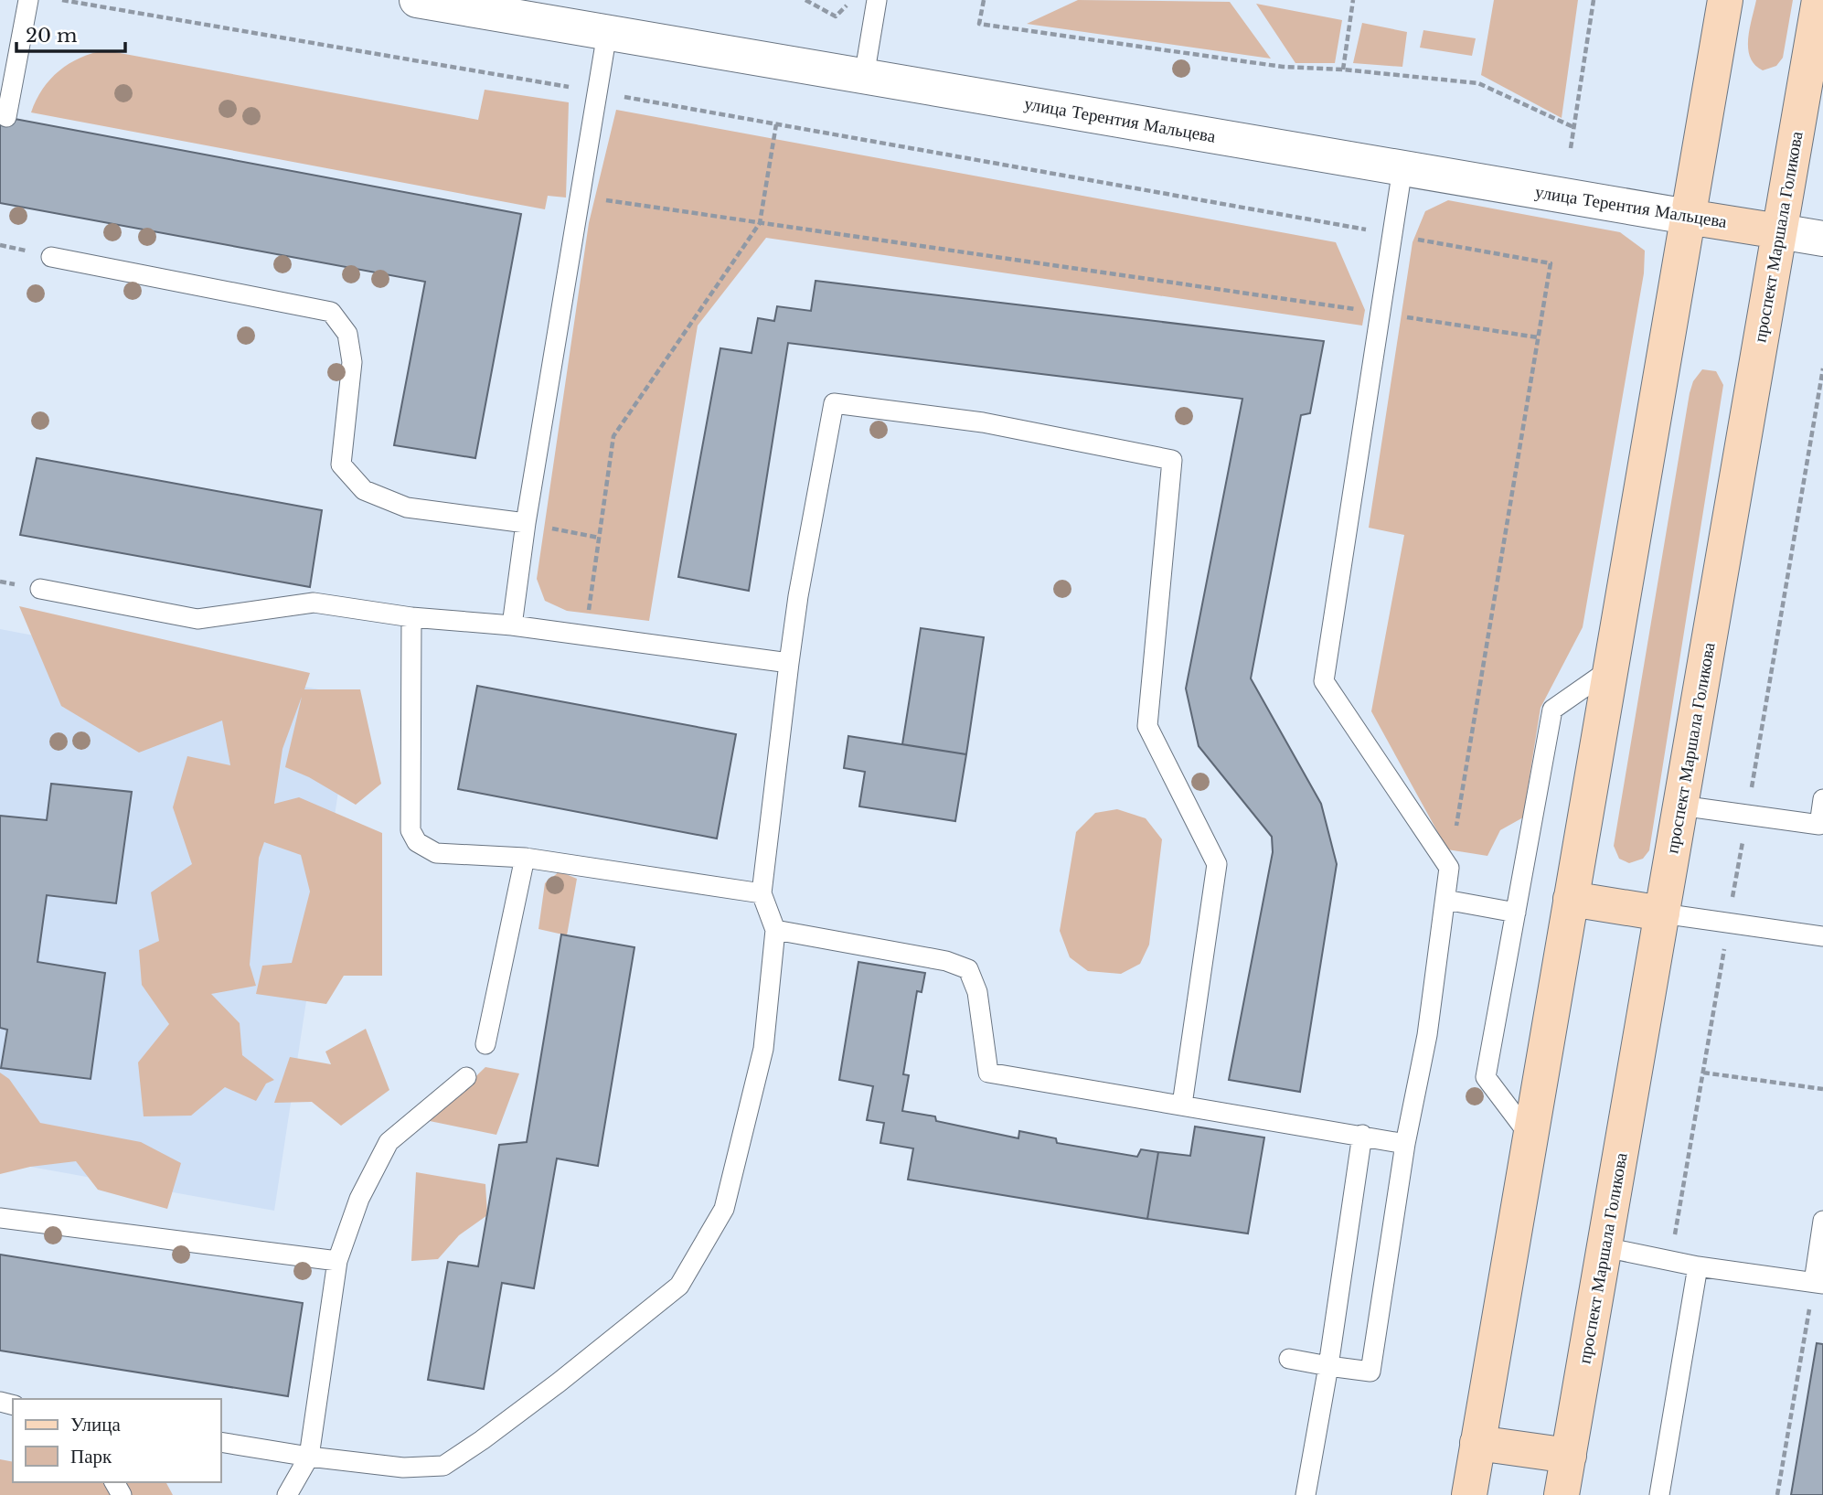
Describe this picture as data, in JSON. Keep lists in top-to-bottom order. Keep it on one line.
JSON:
{"streets":{"main road":["улица Терентия Мальцева","проспект Маршала Голикова"]},"crossings":[["улица Терентия Мальцева","проспект Маршала Голикова"]],"legend":["Улица","Парк"],"scale_bar":"20 m"}
